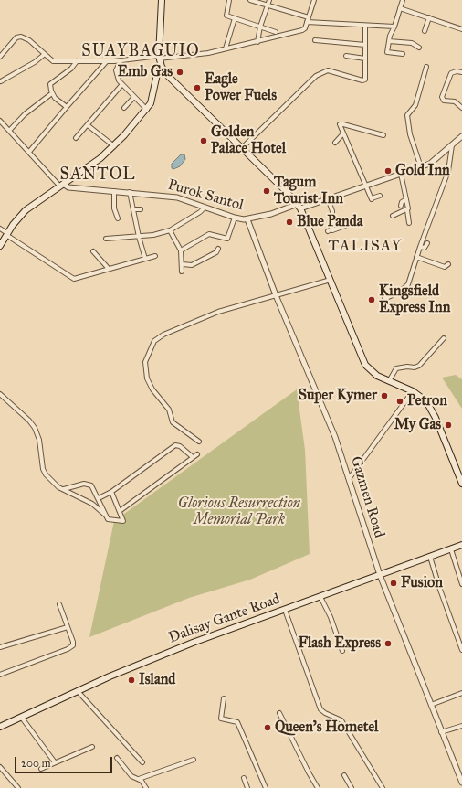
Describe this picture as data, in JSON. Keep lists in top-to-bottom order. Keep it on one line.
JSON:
{"streets":{"main road":["Dalisay Gante Road"],"street":["Purok Santol","Gazmen Road"]},"crossings":[["Purok Santol","Gazmen Road"],["Gazmen Road","Dalisay Gante Road"]],"districts":["SUAYBAGUIO","SANTOL","TALISAY"],"parks":["Glorious Resurrection Memorial Park"],"places":["Emb Gas","Eagle Power Fuels","Golden Palace Hotel","Gold Inn","Tagum Tourist Inn","Blue Panda","Kingsfield Express Inn","Super Kymer","Petron","My Gas","Fusion","Flash Express","Island","Queen's Hometel"],"scale_bar":"200 m"}
